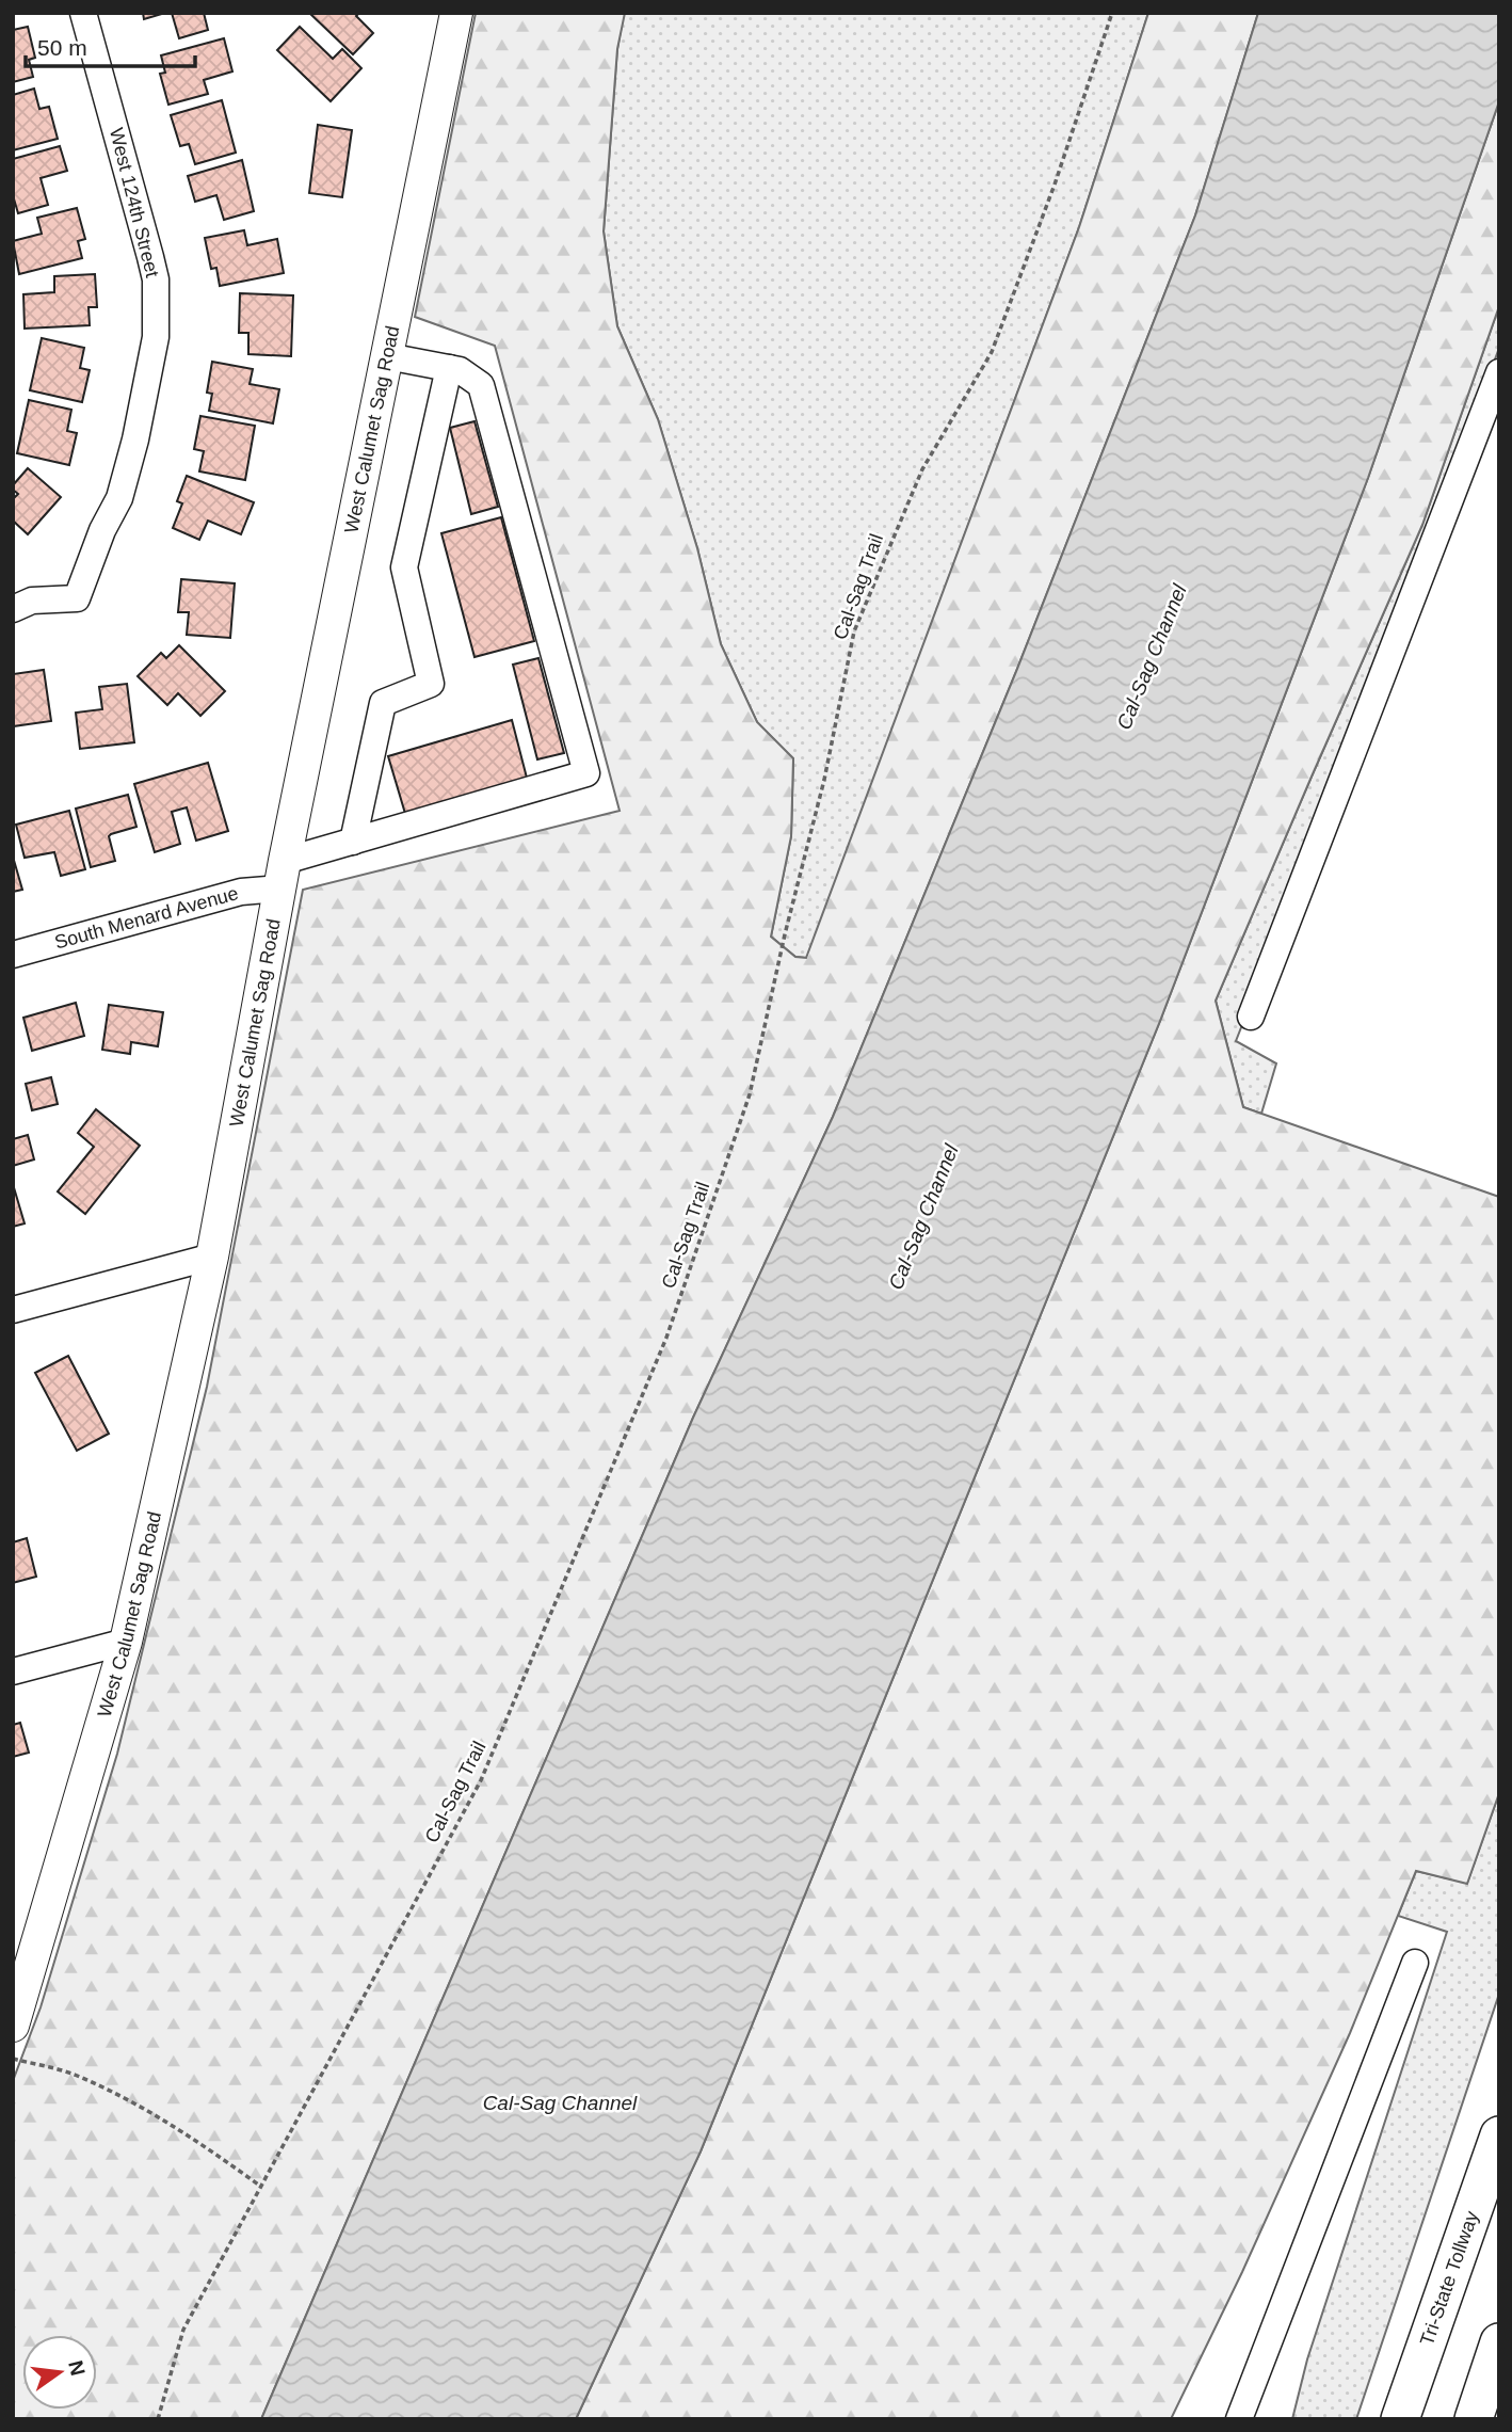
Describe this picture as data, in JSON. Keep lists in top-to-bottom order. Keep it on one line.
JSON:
{"streets":{"highway":["Tri-State Tollway"],"main road":["West Calumet Sag Road"],"street":["West 124th Street","South Menard Avenue"],"path":["Cal-Sag Trail"]},"crossings":[["West Calumet Sag Road","South Menard Avenue"]],"water":["Cal-Sag Channel"],"scale_bar":"50 m","north":"right"}
